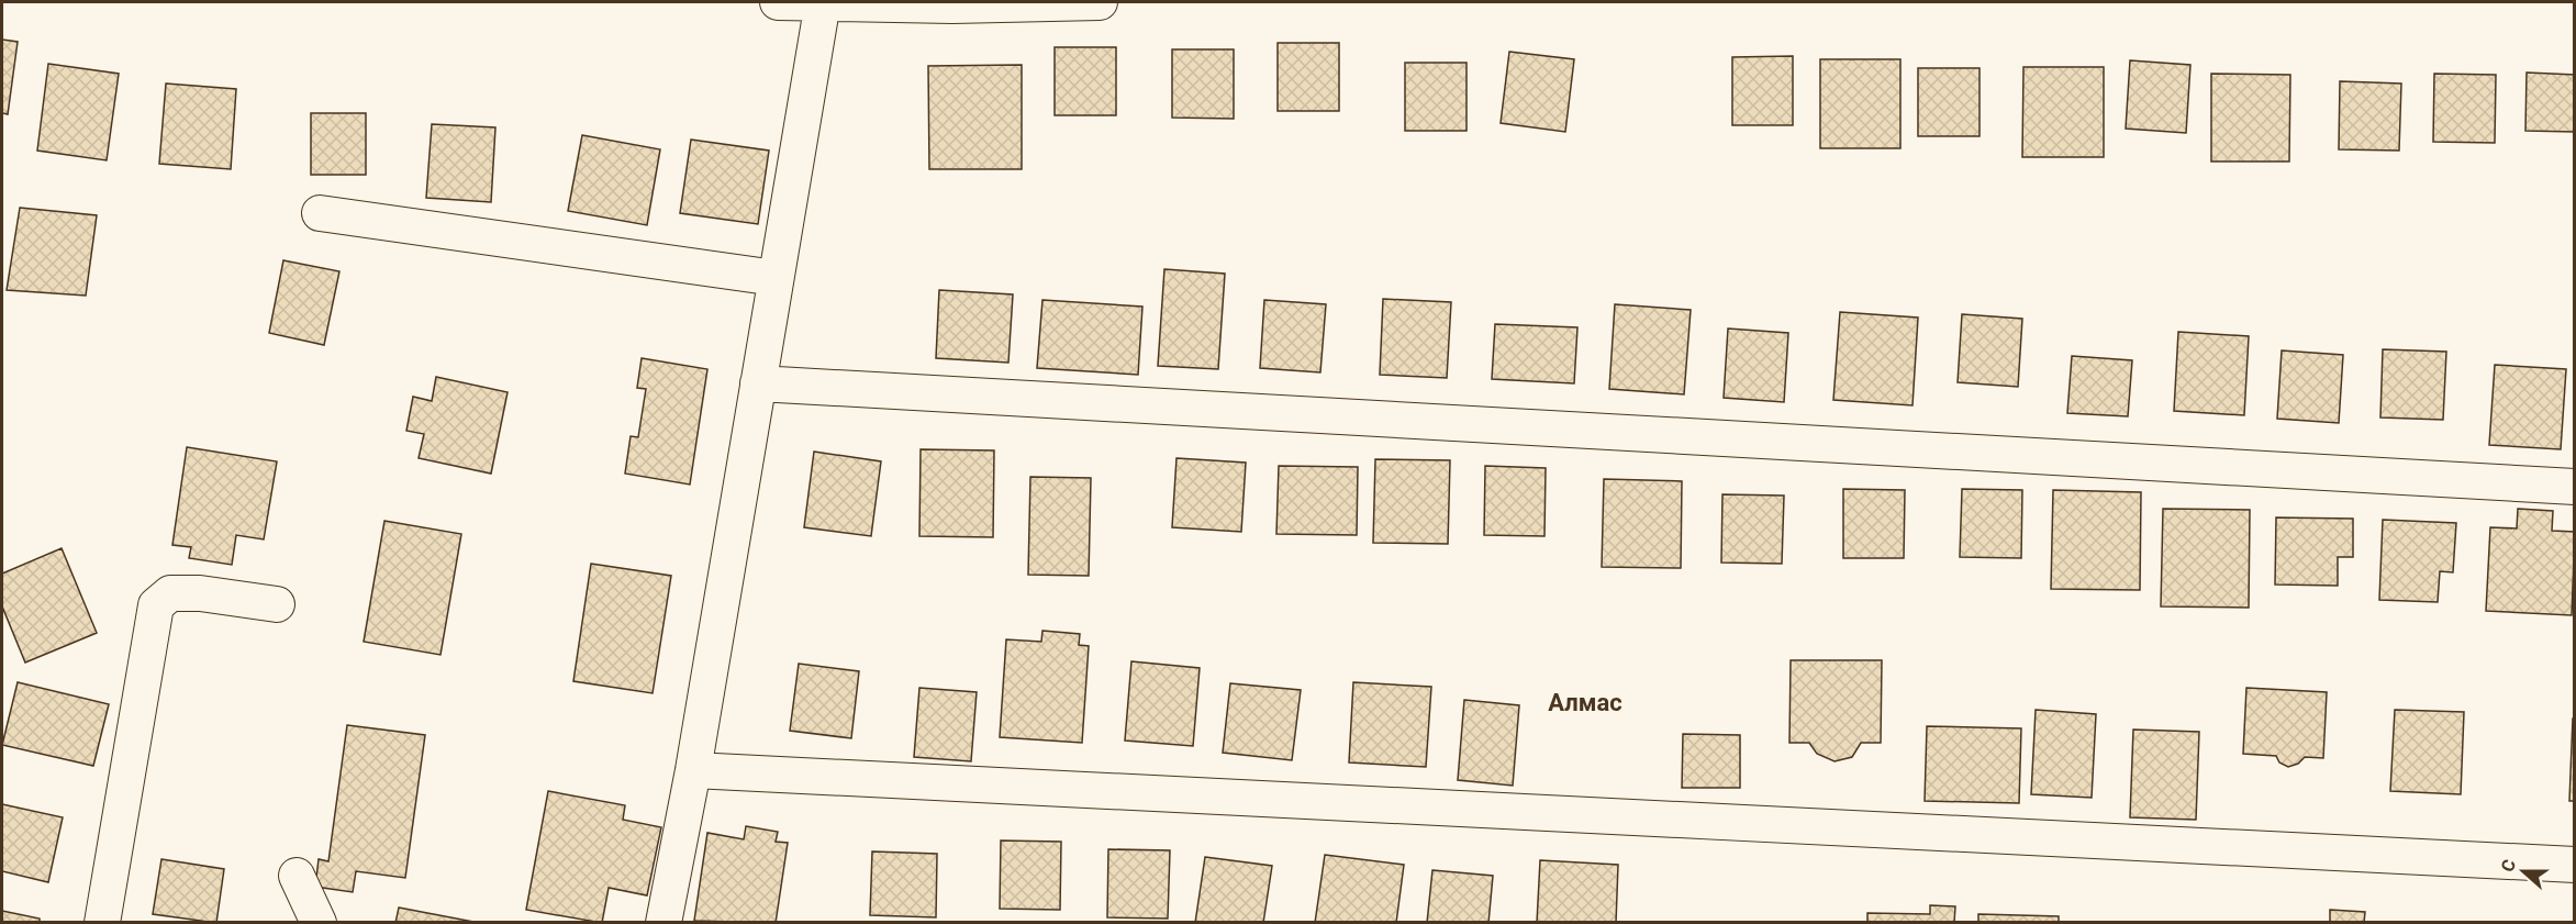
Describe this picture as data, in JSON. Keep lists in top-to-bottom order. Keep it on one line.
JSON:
{"districts":["Алмас"],"north":"left"}
